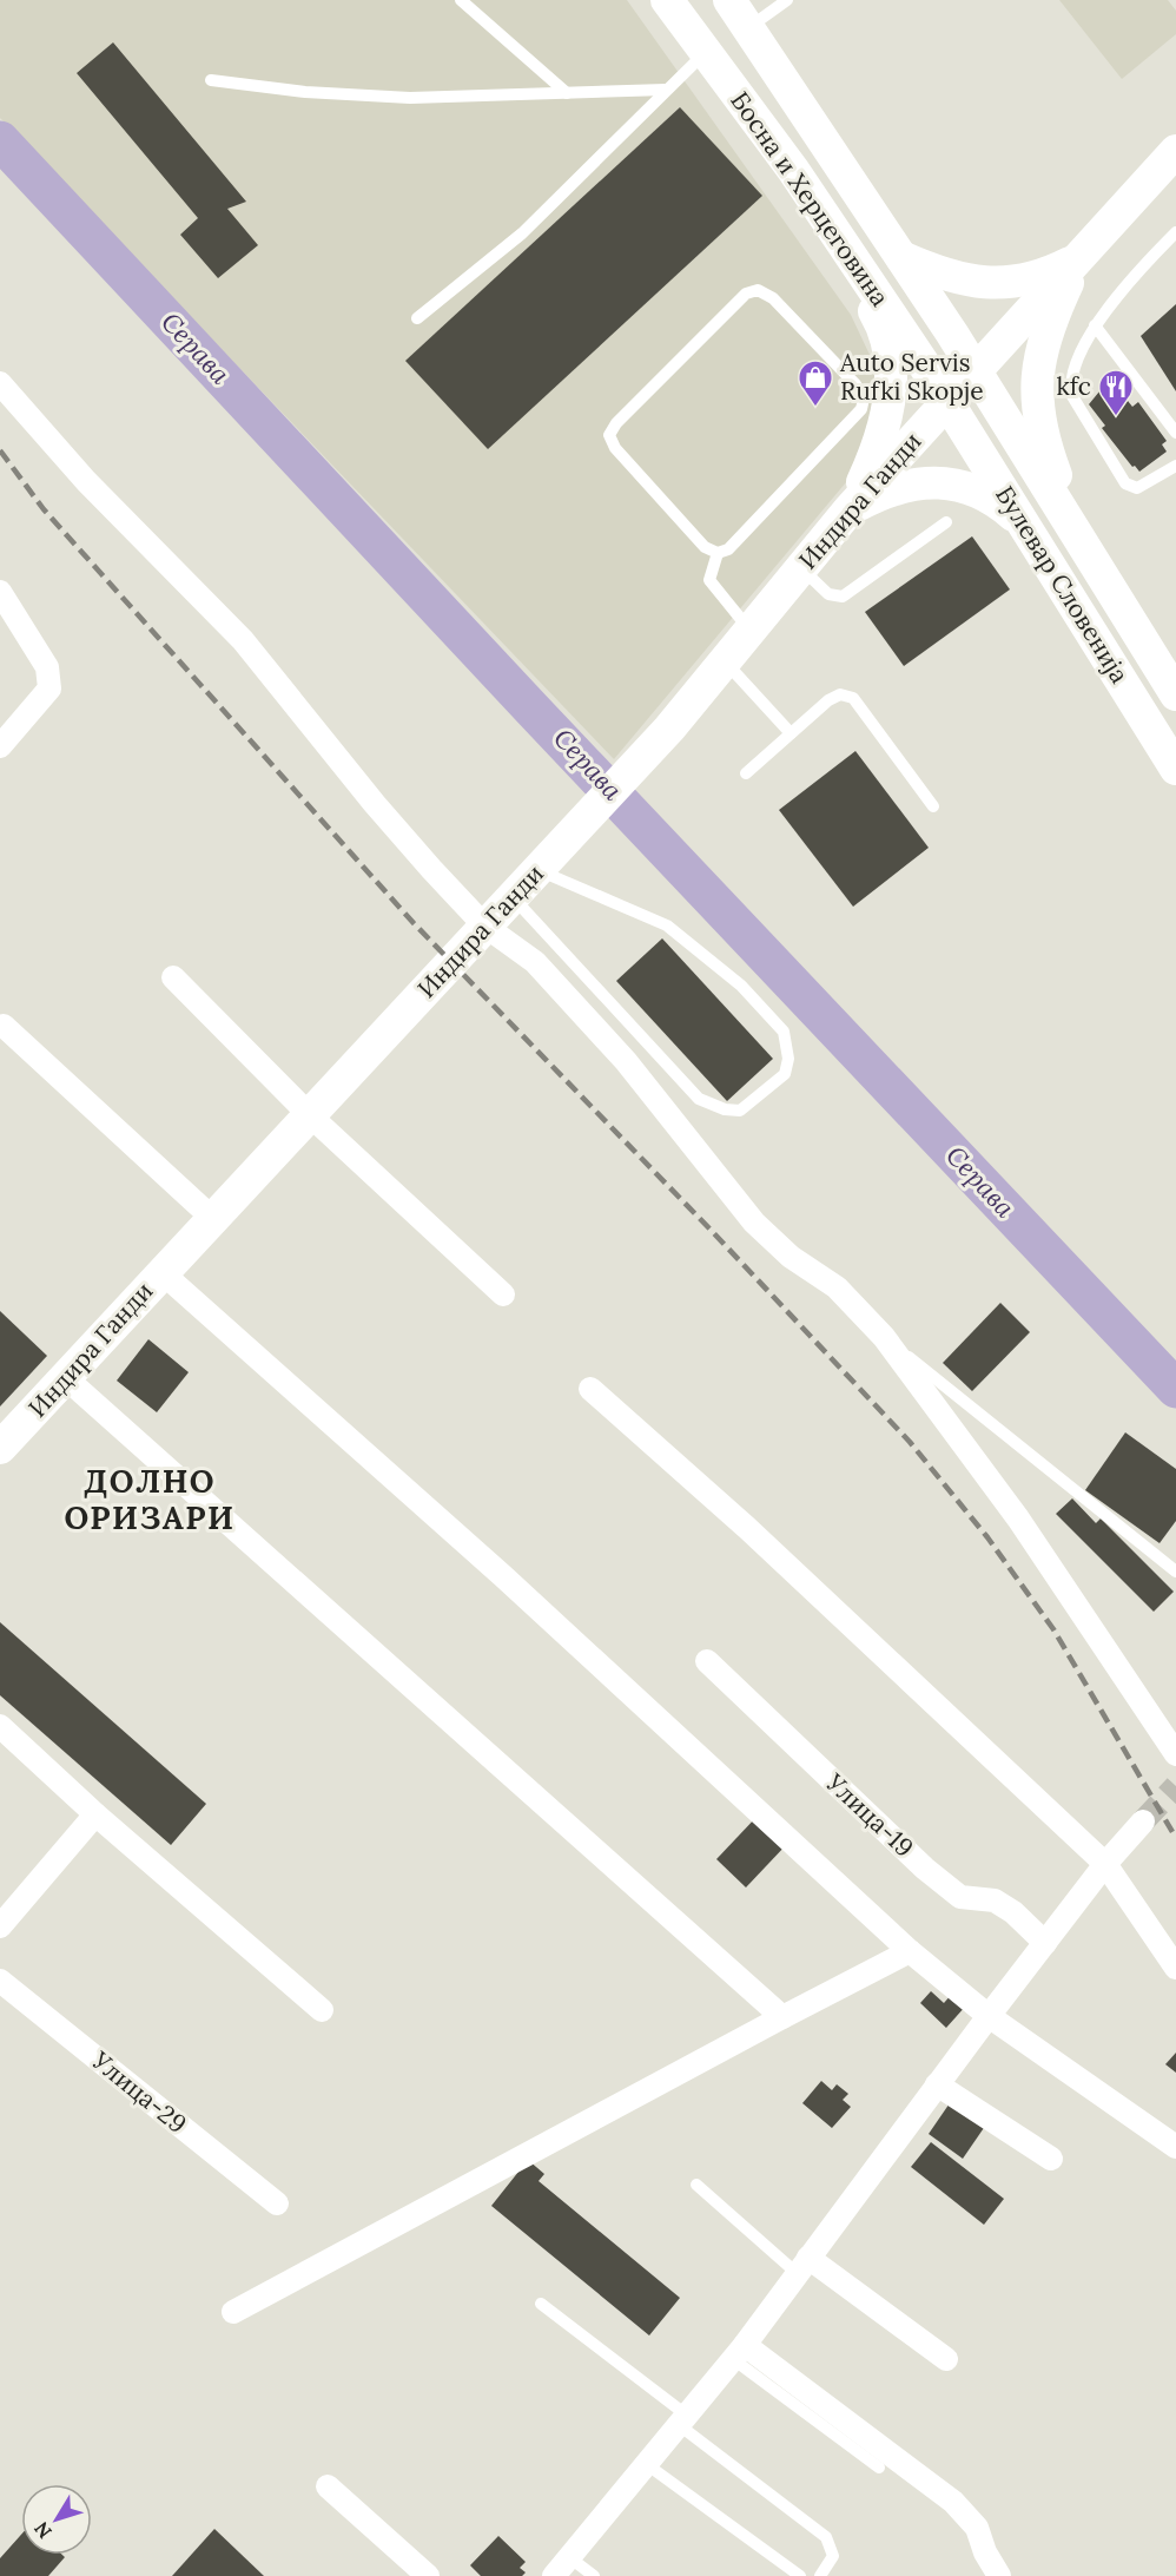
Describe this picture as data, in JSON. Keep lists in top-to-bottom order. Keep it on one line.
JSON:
{"streets":{"street":["Босна и Херцеговина","Индира Ганди","Булевар Словенија","Улица-19","Улица-29"]},"crossings":[["Босна и Херцеговина","Индира Ганди"],["Босна и Херцеговина","Булевар Словенија"],["Индира Ганди","Булевар Словенија"]],"districts":["ДОЛНО ОРИЗАРИ"],"water":["Серава"],"places":{"shop":["Auto Servis Rufki Skopje"],"restaurant":["kfc"]},"north":"bottom left"}
